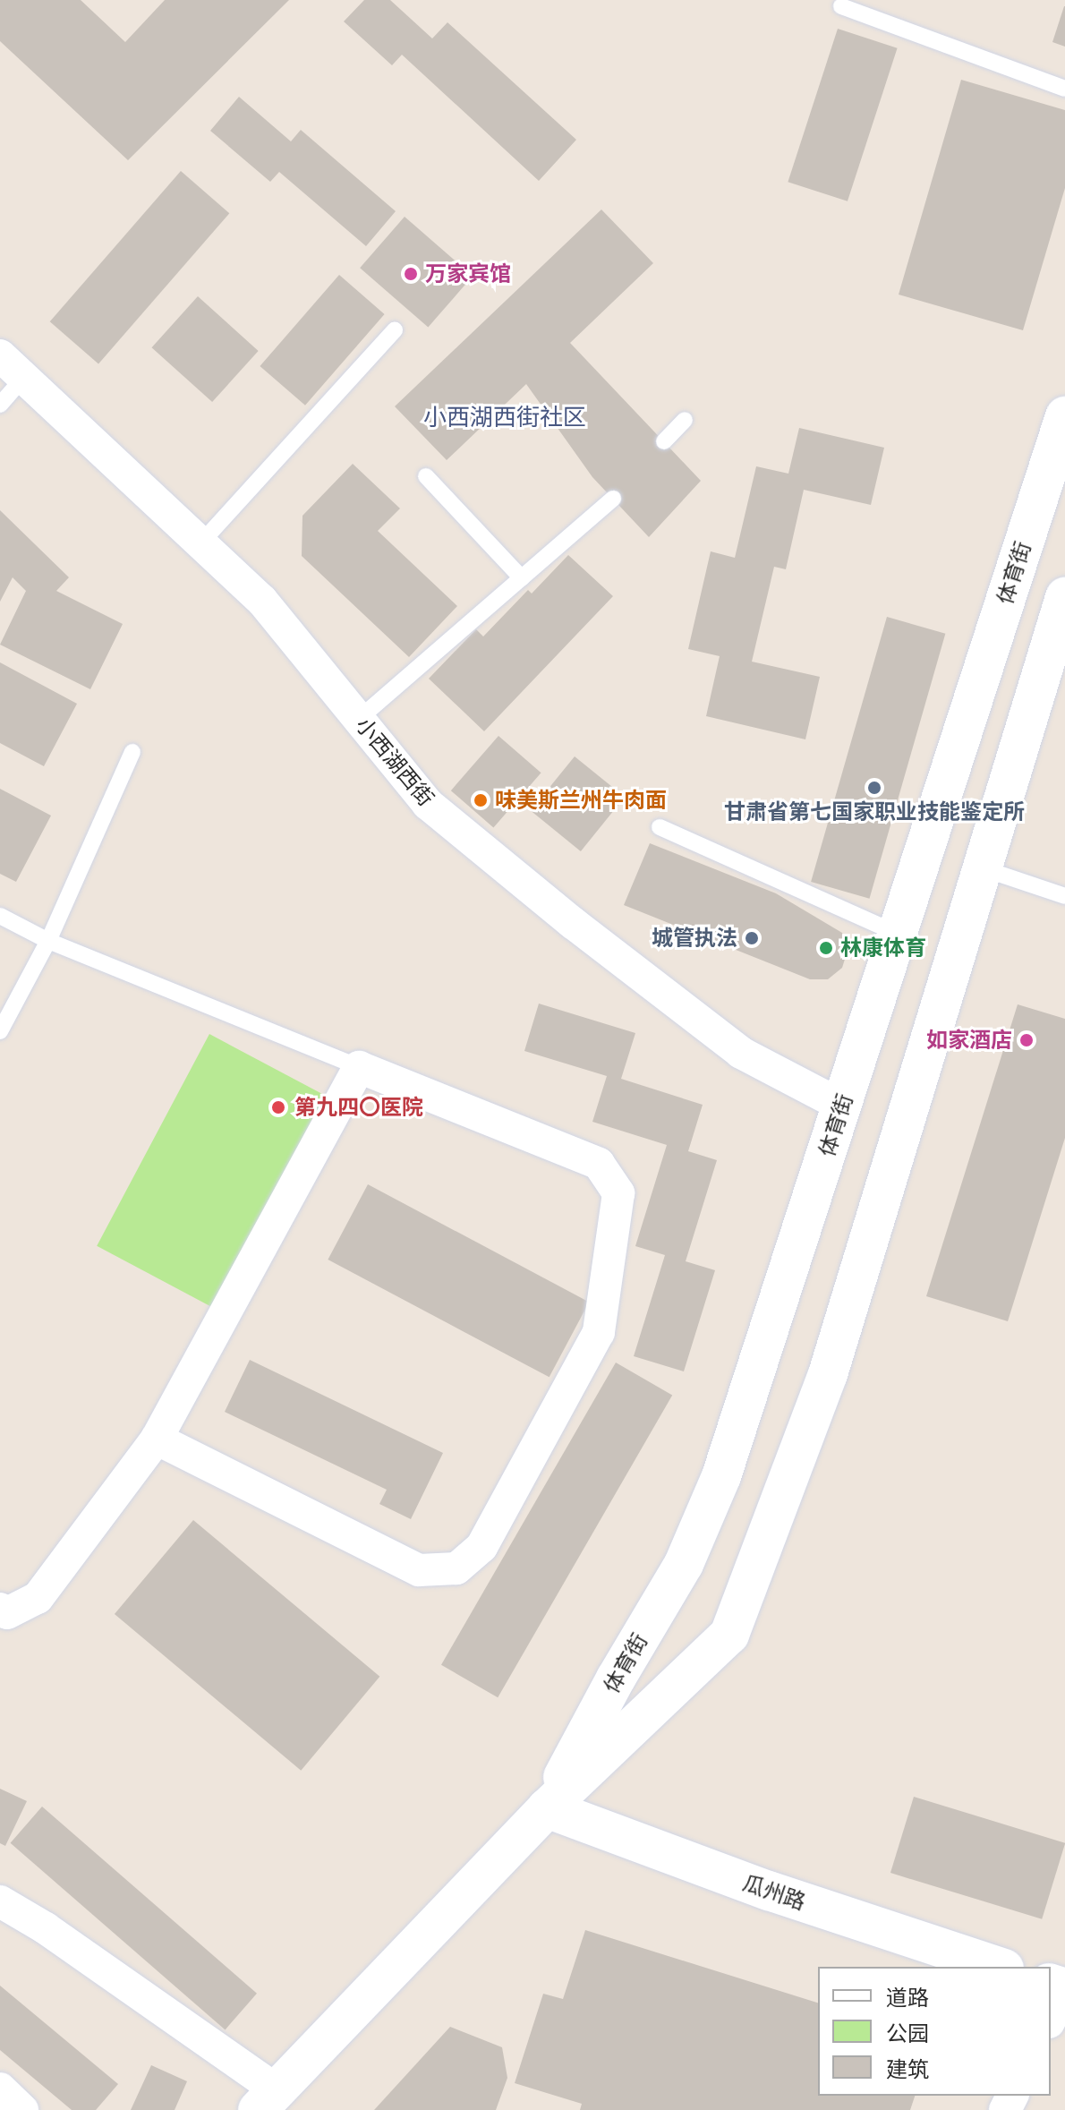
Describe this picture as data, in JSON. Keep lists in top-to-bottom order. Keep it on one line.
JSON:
{"streets":{"street":["体育街","小西湖西街","瓜州路"]},"crossings":[["体育街","小西湖西街"],["体育街","瓜州路"]],"districts":["小西湖西街社区"],"places":["万家宾馆","甘肃省第七国家职业技能鉴定所","味美斯兰州牛肉面","城管执法","林康体育","如家酒店","第九四〇医院"],"legend":["道路","公园","建筑"]}
